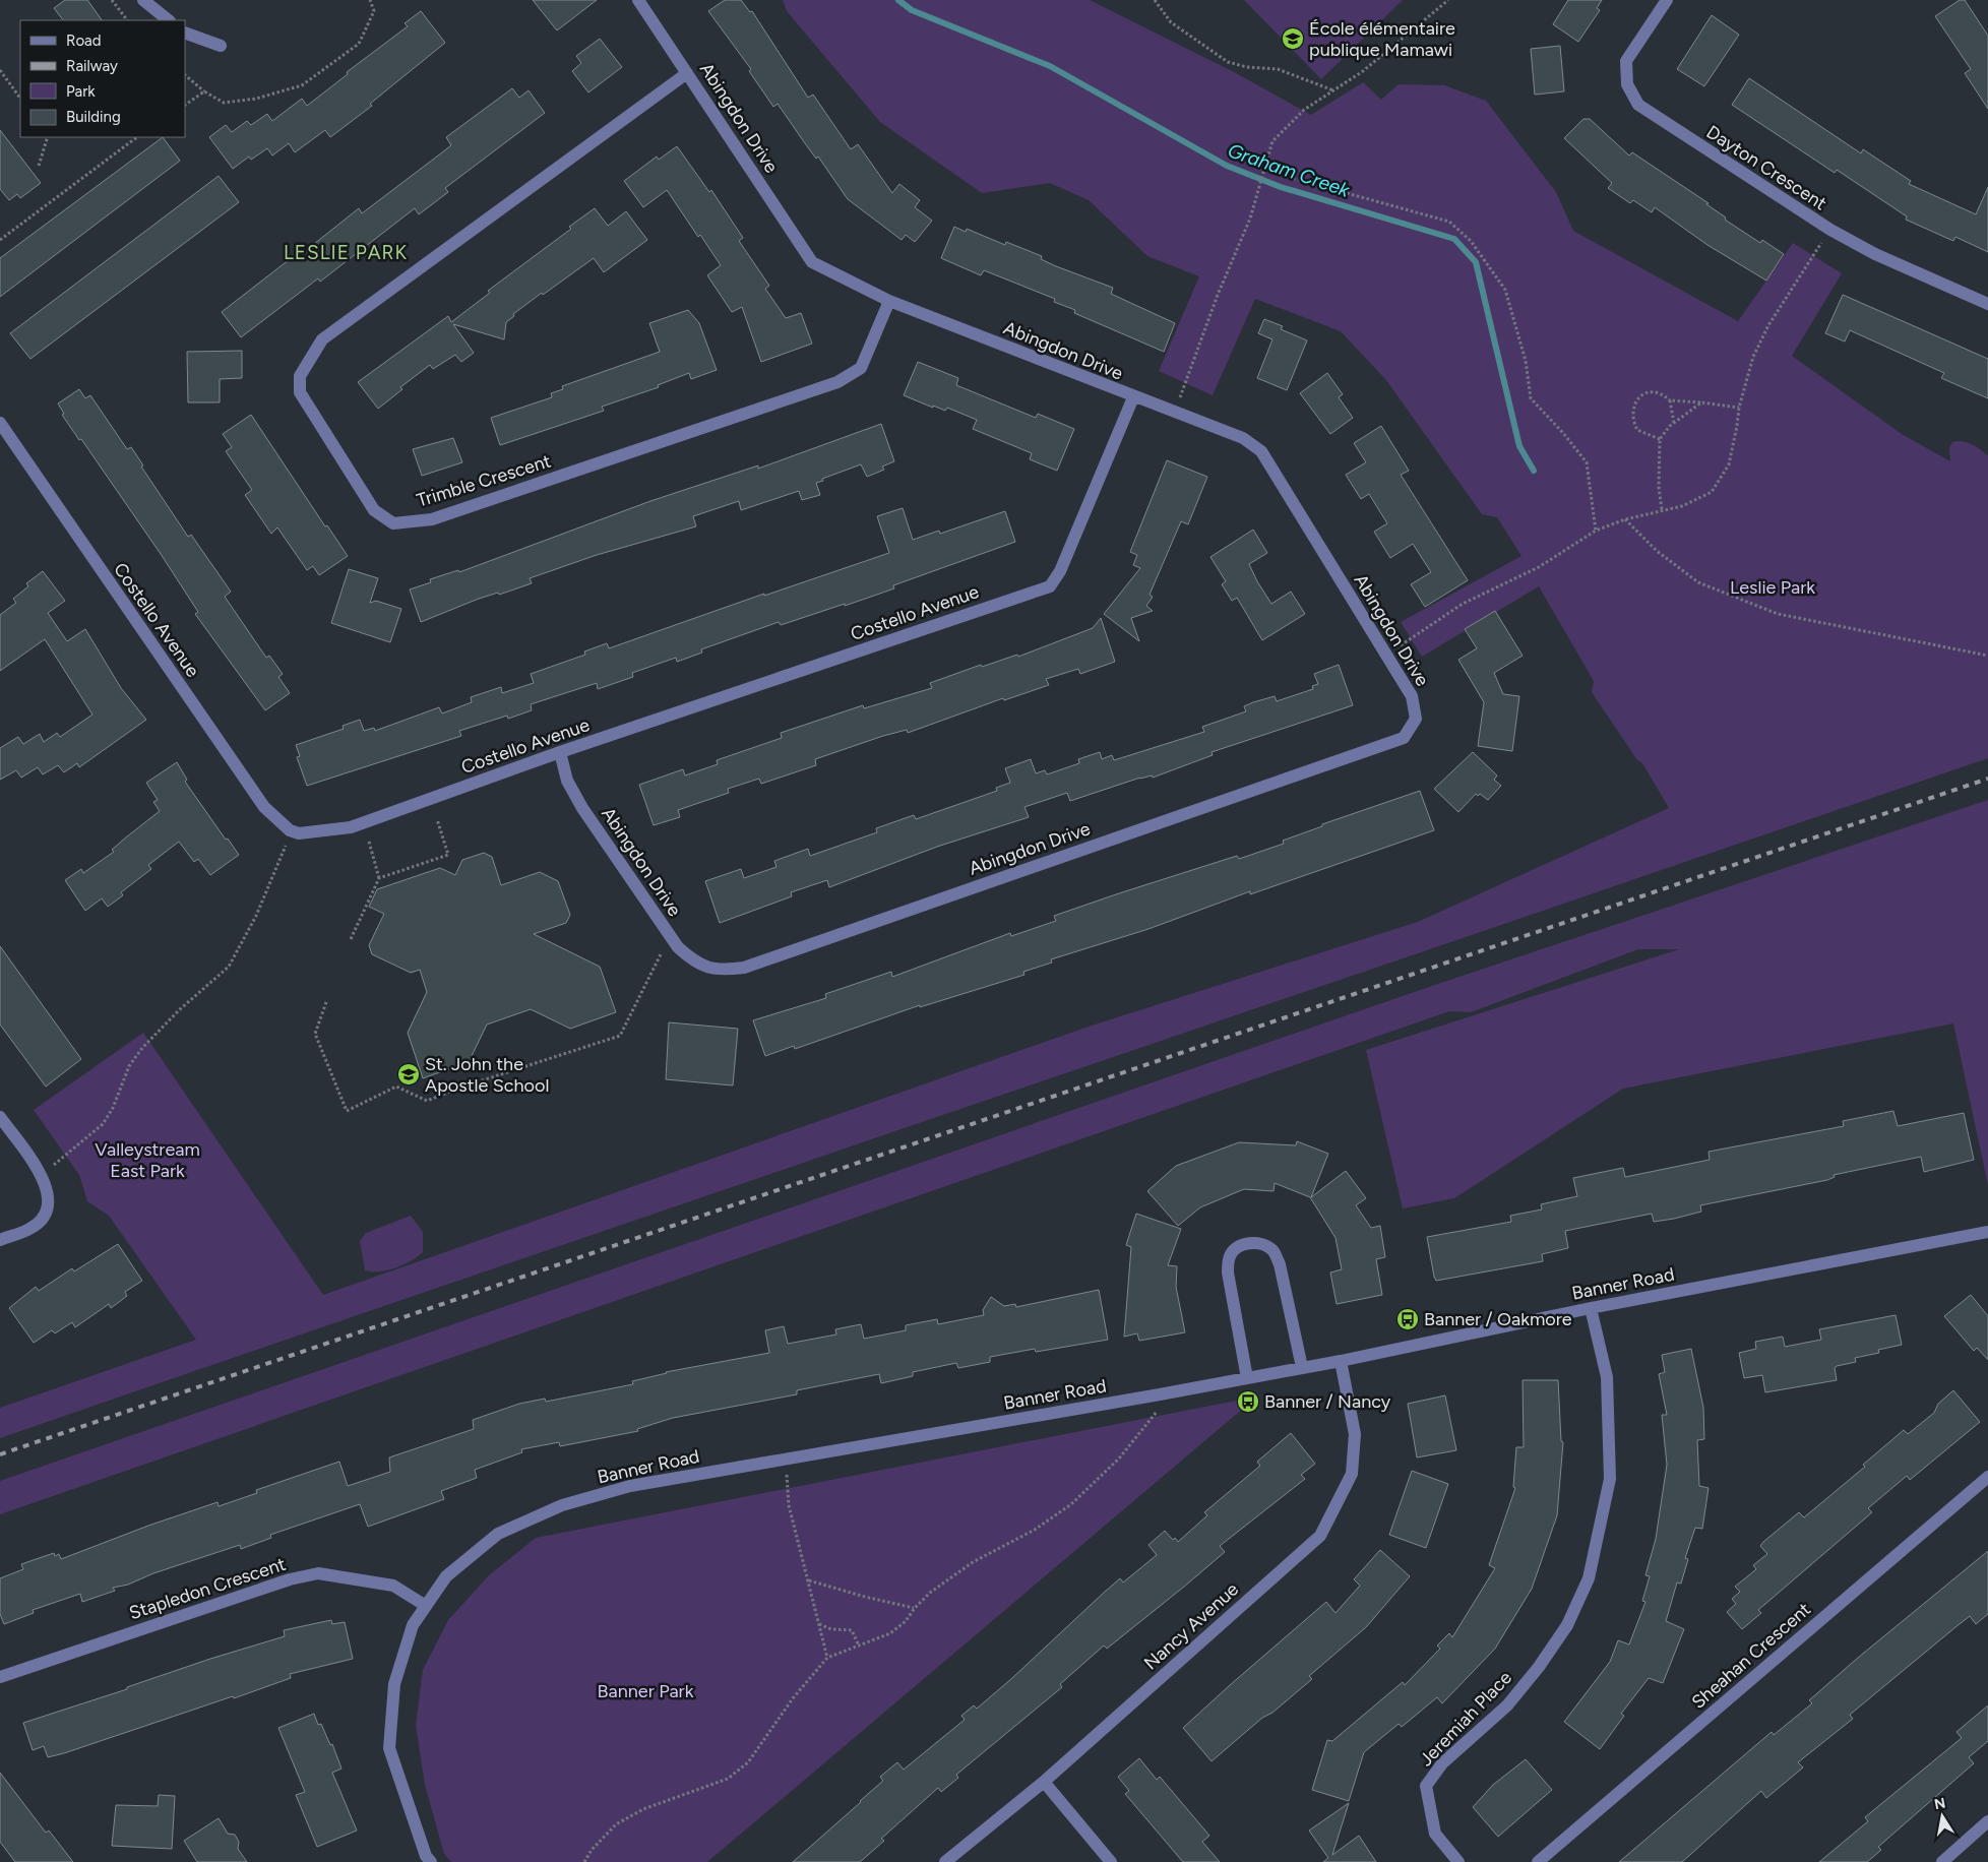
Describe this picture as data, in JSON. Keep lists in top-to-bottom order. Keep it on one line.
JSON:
{"streets":{"street":["Abingdon Drive","Dayton Crescent","Trimble Crescent","Costello Avenue","Banner Road","Stapledon Crescent","Nancy Avenue","Sheahan Crescent","Jeremiah Place"]},"crossings":[["Abingdon Drive","Trimble Crescent"],["Abingdon Drive","Costello Avenue"],["Banner Road","Stapledon Crescent"],["Banner Road","Nancy Avenue"],["Banner Road","Jeremiah Place"]],"districts":["LESLIE PARK"],"water":["Graham Creek"],"parks":["Leslie Park","Valleystream East Park","Banner Park"],"places":{"school or university":["École élémentaire publique Mamawi","St. John the Apostle School"],"bus stop":["Banner / Oakmore","Banner / Nancy"]},"legend":["Road","Railway","Park","Building"],"north":"top"}
